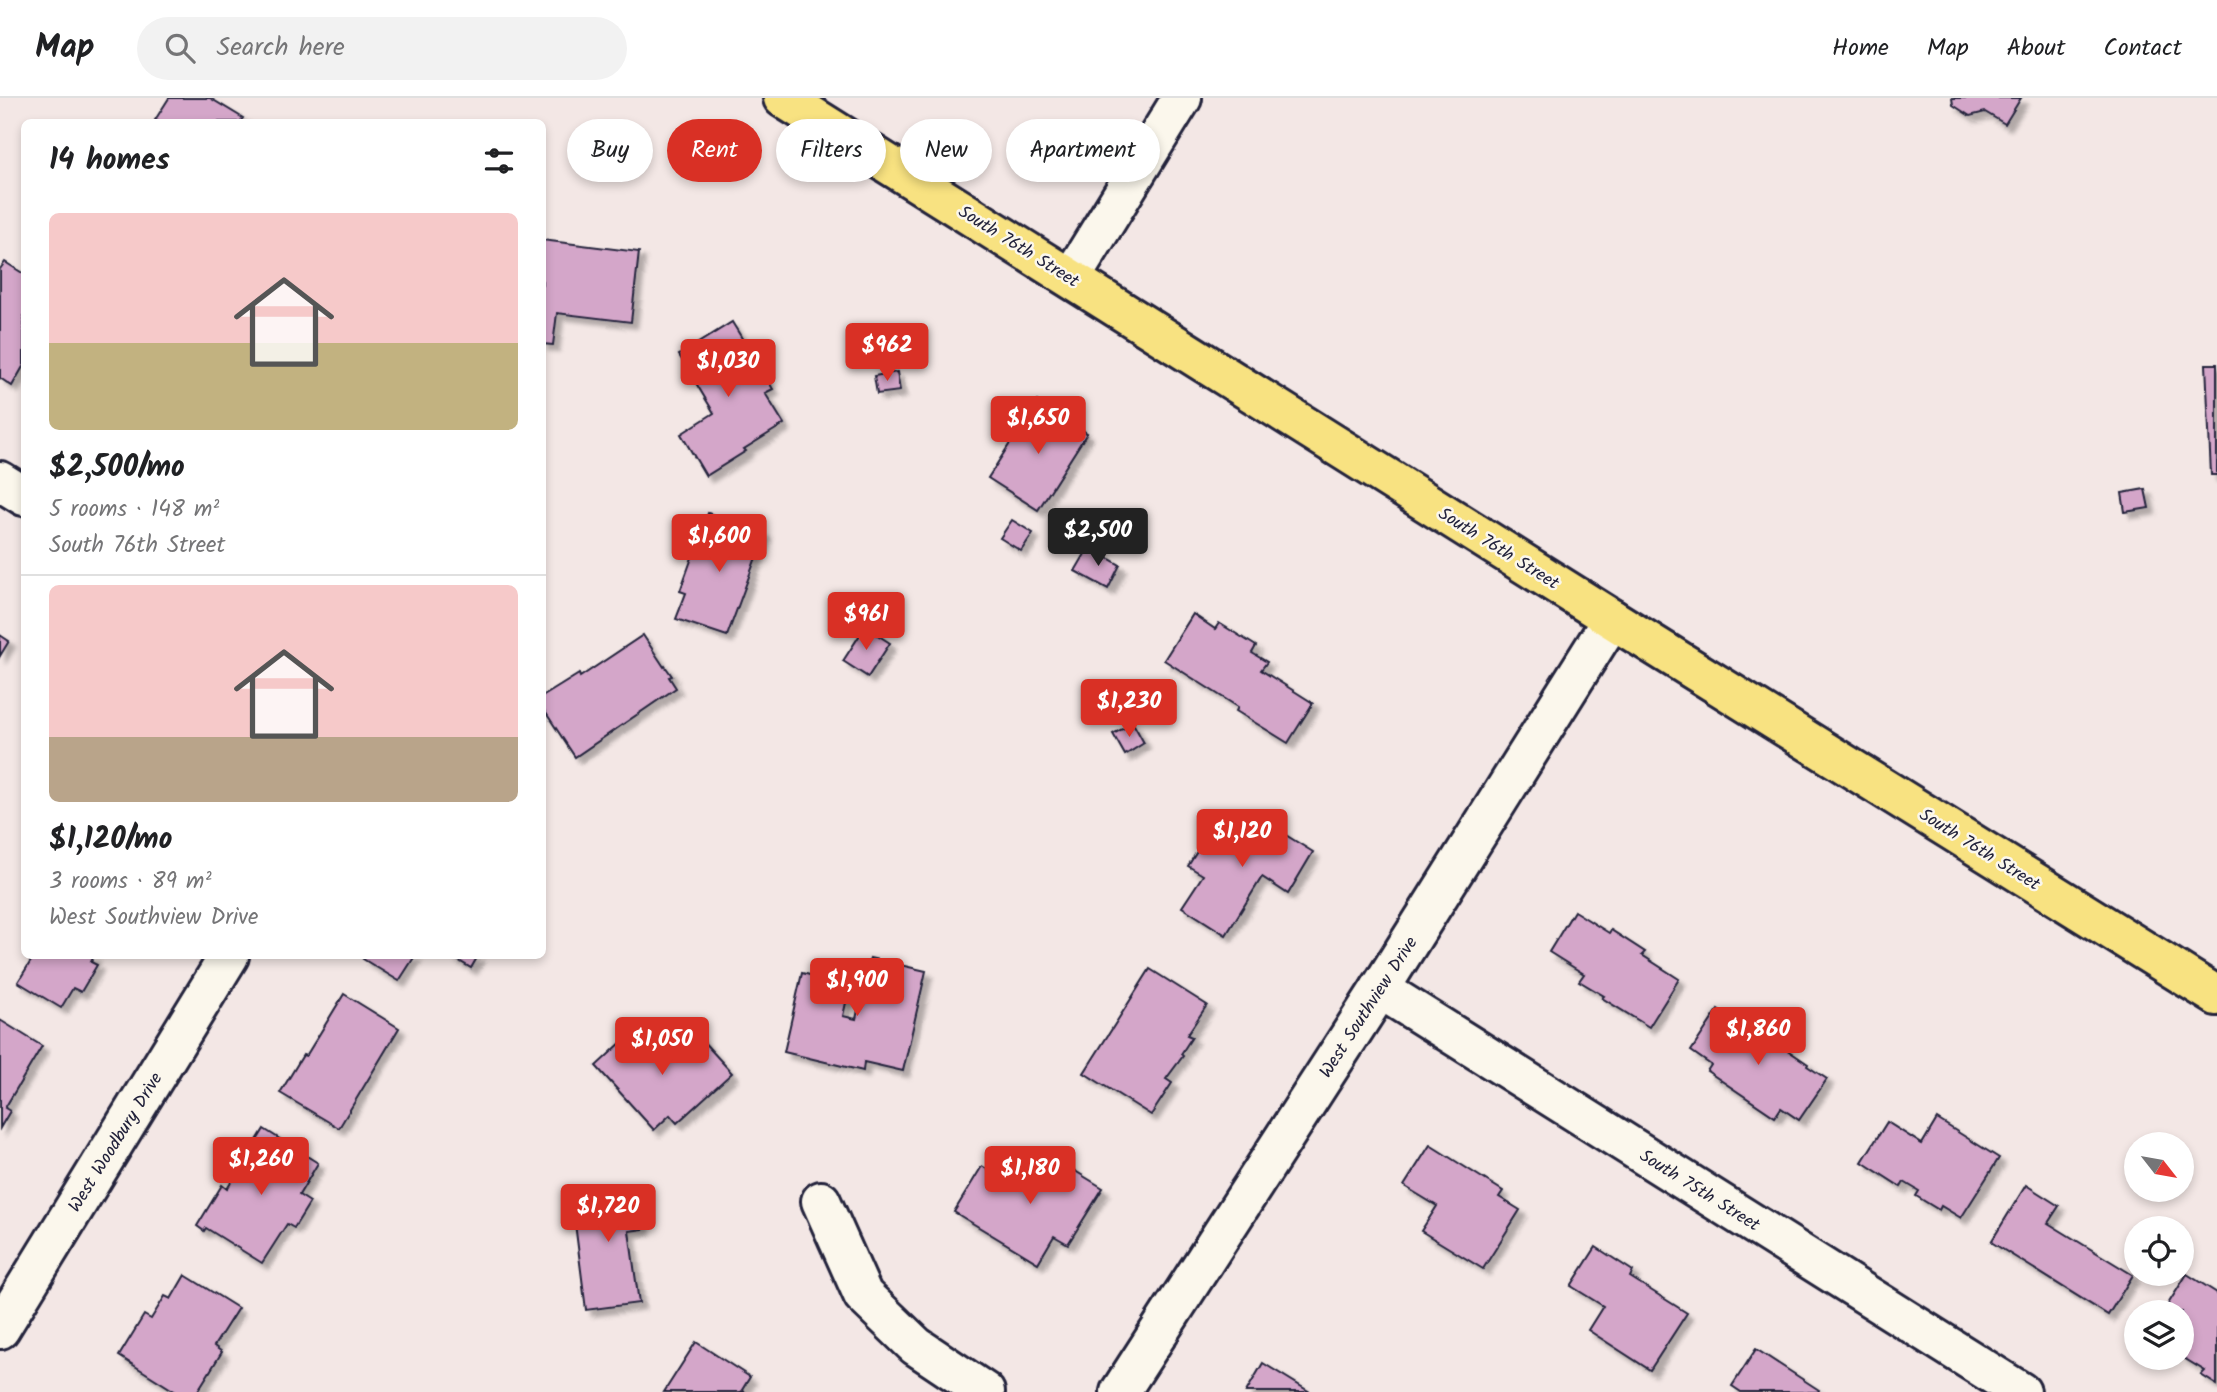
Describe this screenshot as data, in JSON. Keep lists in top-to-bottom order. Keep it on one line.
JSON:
{"streets":{"main road":["South 76th Street"],"street":["West Southview Drive","West Woodbury Drive","South 75th Street"]},"crossings":[["South 76th Street","West Southview Drive"],["West Southview Drive","South 75th Street"]],"north":"bottom right","page":{"header":"Map","search":"Search here","nav":["Home","Map","About","Contact"],"chip":["Buy","Rent","Filters","New","Apartment"],"heading":"14 homes","list":[{"name":"$2,500/mo","note":"5 rooms · 148 m² · South 76th Street"},{"name":"$1,120/mo","note":"3 rooms · 89 m² · West Southview Drive"}],"price":["$962","$1,030","$1,650","$2,500","$1,600","$961","$1,230","$1,120","$1,900","$1,860","$1,050","$1,260","$1,180","$1,720"]}}
